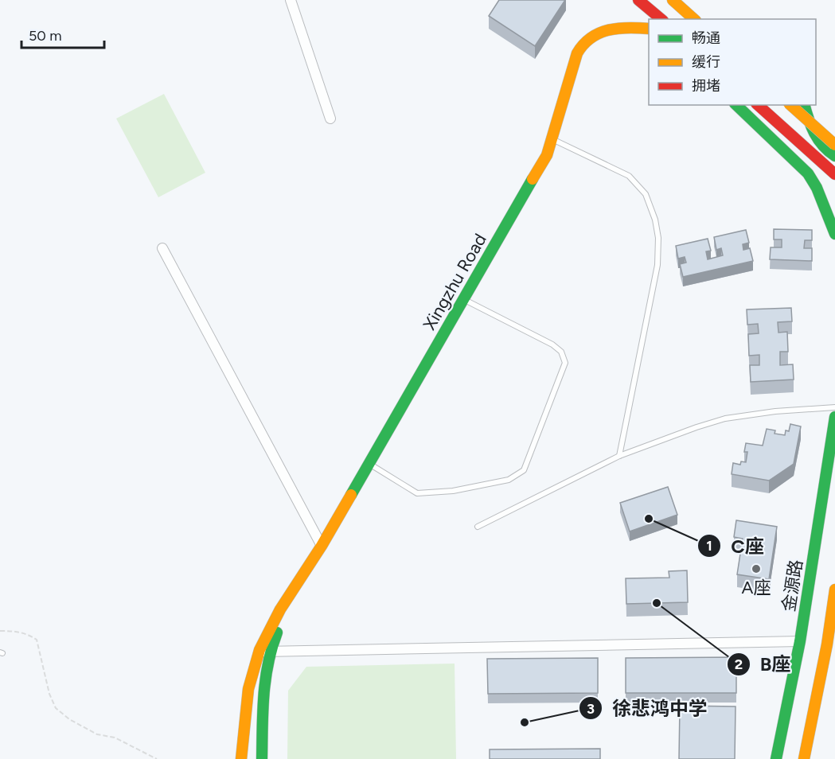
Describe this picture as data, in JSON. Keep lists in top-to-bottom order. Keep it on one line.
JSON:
{"streets":{"street":["Xingzhu Road","金源路"]},"places":["C座","A座","B座","徐悲鸿中学"],"legend":["畅通","缓行","拥堵"],"scale_bar":"50 m"}
